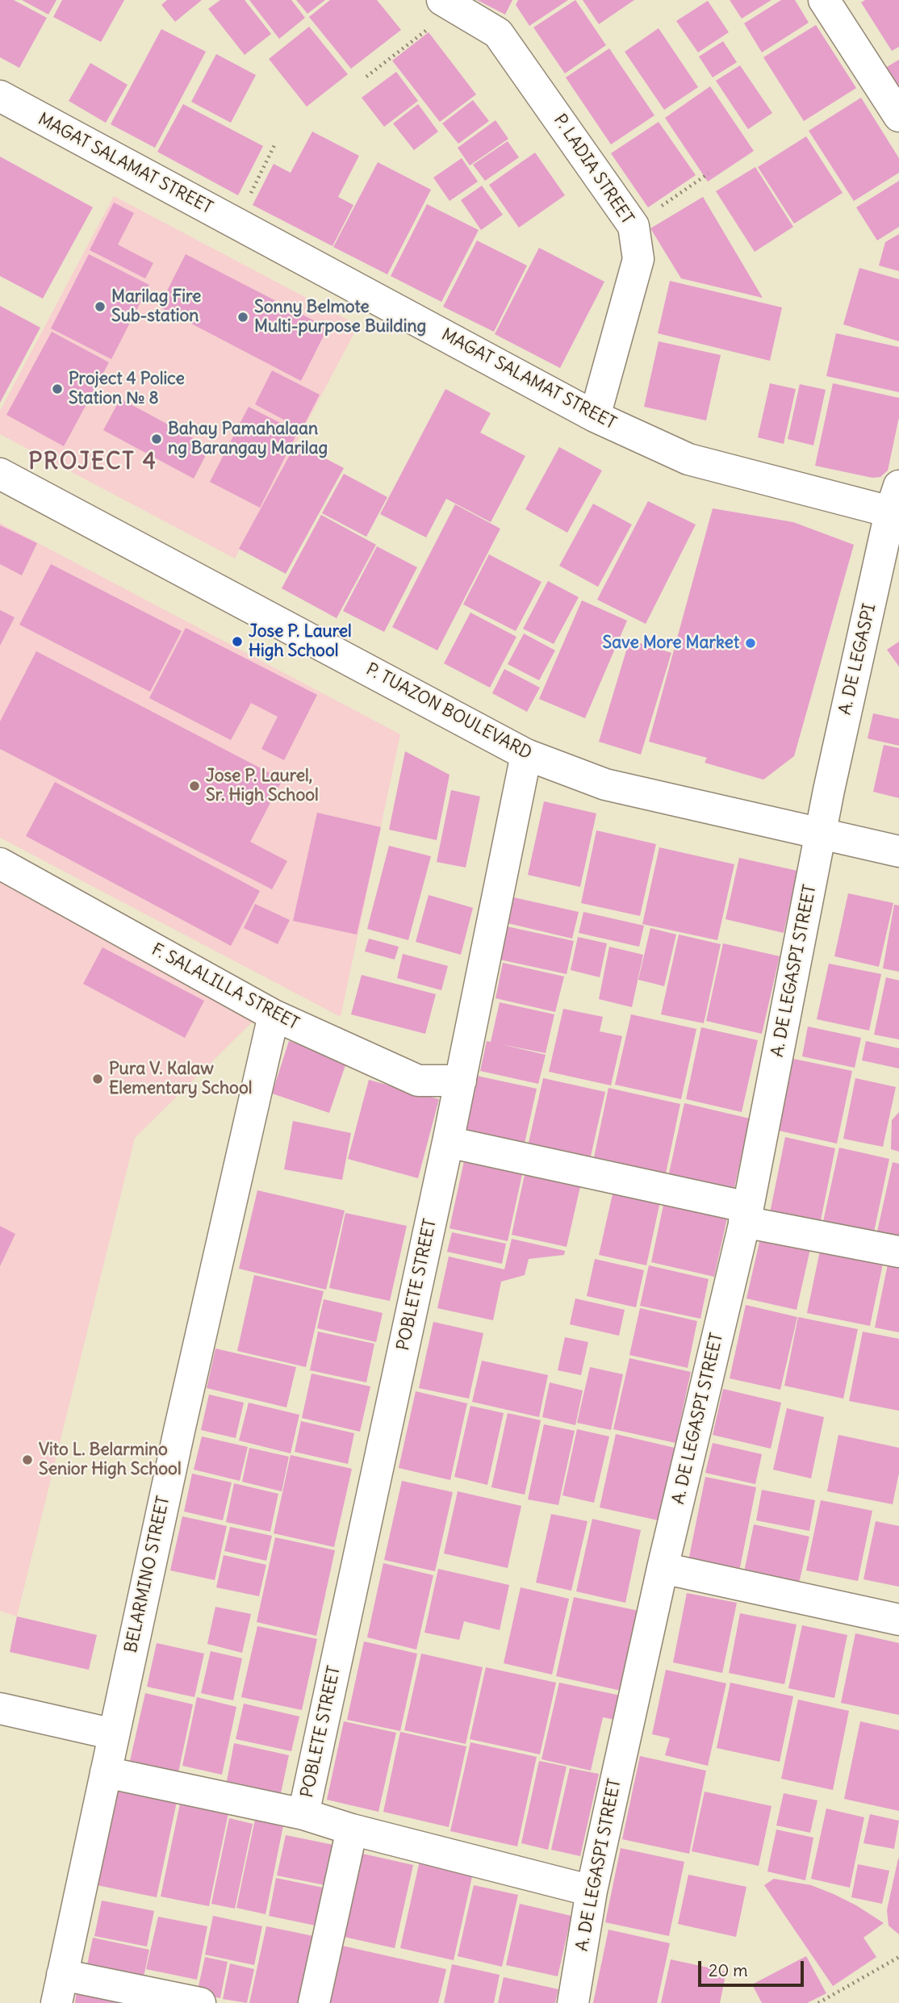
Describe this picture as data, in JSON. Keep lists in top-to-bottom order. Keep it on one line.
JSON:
{"streets":{"street":["MAGAT SALAMAT STREET","P. LADIA STREET","A. DE LEGASPI","P. TUAZON BOULEVARD","A. DE LEGASPI STREET","F. SALALILLA STREET","POBLETE STREET","BELARMINO STREET"]},"crossings":[["MAGAT SALAMAT STREET","P. LADIA STREET"],["MAGAT SALAMAT STREET","A. DE LEGASPI"],["A. DE LEGASPI","P. TUAZON BOULEVARD"],["A. DE LEGASPI","A. DE LEGASPI STREET"],["P. TUAZON BOULEVARD","A. DE LEGASPI STREET"],["P. TUAZON BOULEVARD","POBLETE STREET"],["A. DE LEGASPI STREET","POBLETE STREET"],["F. SALALILLA STREET","POBLETE STREET"],["F. SALALILLA STREET","BELARMINO STREET"],["POBLETE STREET","BELARMINO STREET"]],"districts":["PROJECT 4"],"places":["Marilag Fire Sub-station","Sonny Belmote Multi-purpose Building","Project 4 Police Station № 8","Bahay Pamahalaan ng Barangay Marilag","Jose P. Laurel High School","Save More Market","Jose P. Laurel, Sr. High School","Pura V. Kalaw Elementary School","Vito L. Belarmino Senior High School"],"scale_bar":"20 m"}
